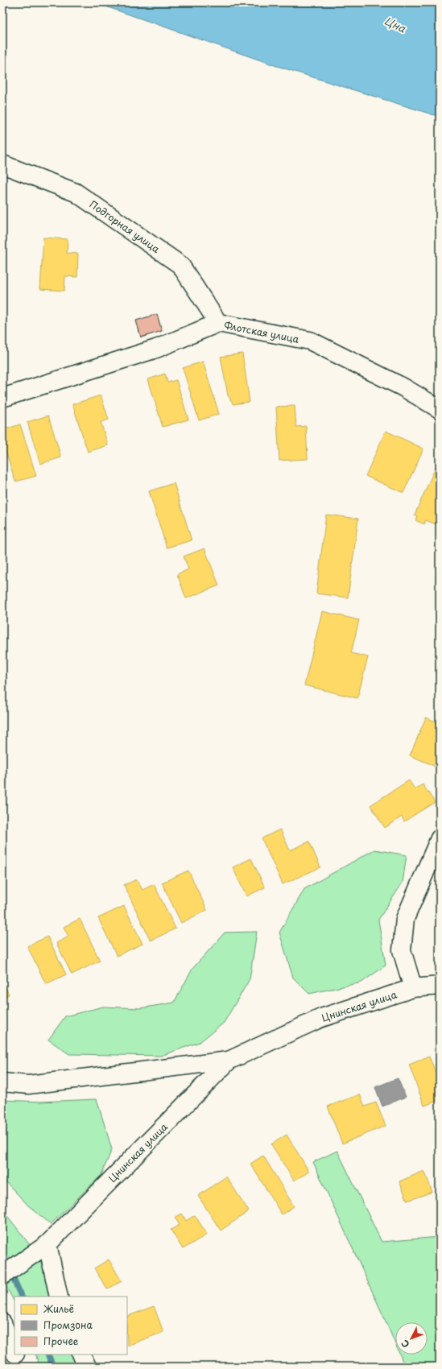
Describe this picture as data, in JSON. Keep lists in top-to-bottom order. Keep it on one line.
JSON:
{"streets":{"street":["Подгорная улица","Флотская улица","Цнинская улица"]},"crossings":[["Подгорная улица","Флотская улица"]],"water":["Цна"],"legend":["Жильё","Промзона","Прочее"],"north":"bottom left"}
